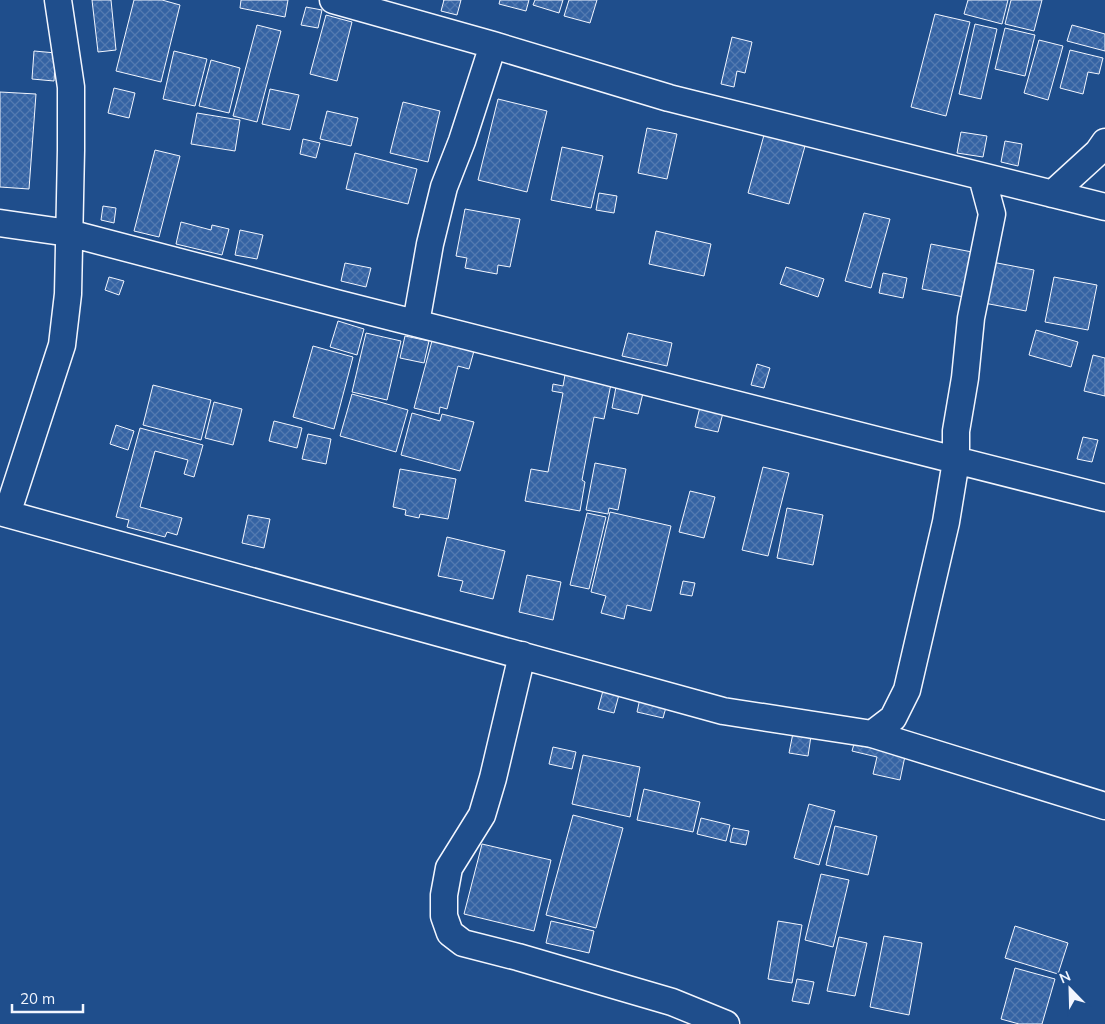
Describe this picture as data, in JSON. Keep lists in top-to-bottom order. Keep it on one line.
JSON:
{"scale_bar":"20 m","north":"top left"}
